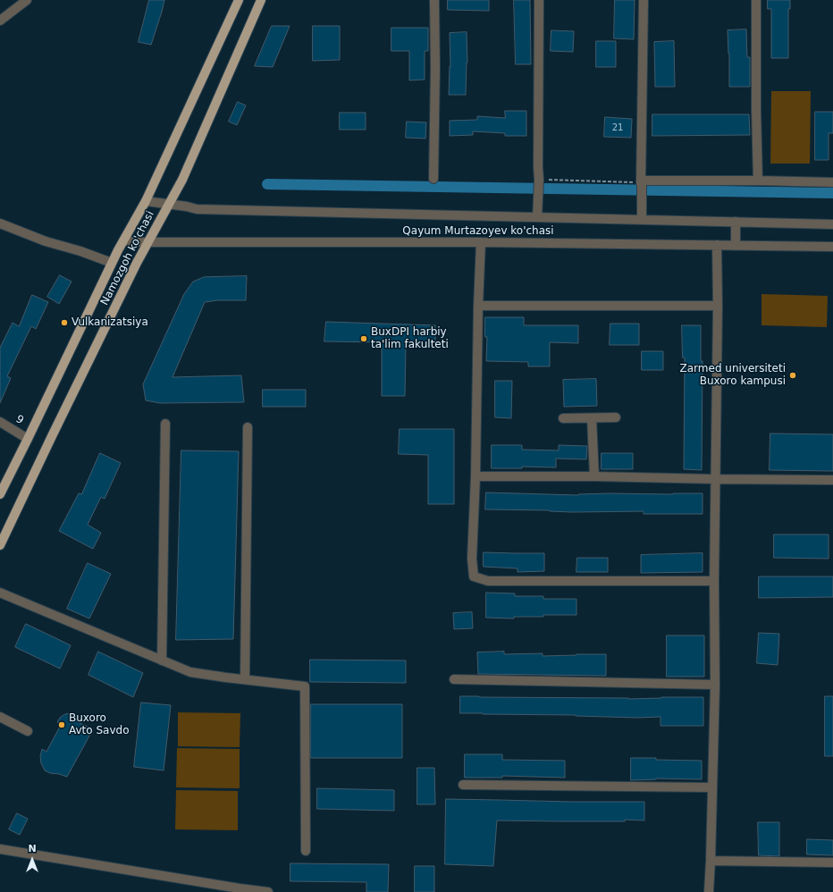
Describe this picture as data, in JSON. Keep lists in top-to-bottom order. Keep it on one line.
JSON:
{"streets":{"main road":["Namozgoh ko'chasi"],"street":["Qayum Murtazoyev ko'chasi","9"]},"crossings":[["Qayum Murtazoyev ko'chasi","Namozgoh ko'chasi"],["Namozgoh ko'chasi","9"]],"places":["Vulkanizatsiya","BuxDPI harbiy ta'lim fakulteti","Zarmed universiteti Buxoro kampusi","Buxoro Avto Savdo"],"house_numbers":["21"],"north":"top"}
